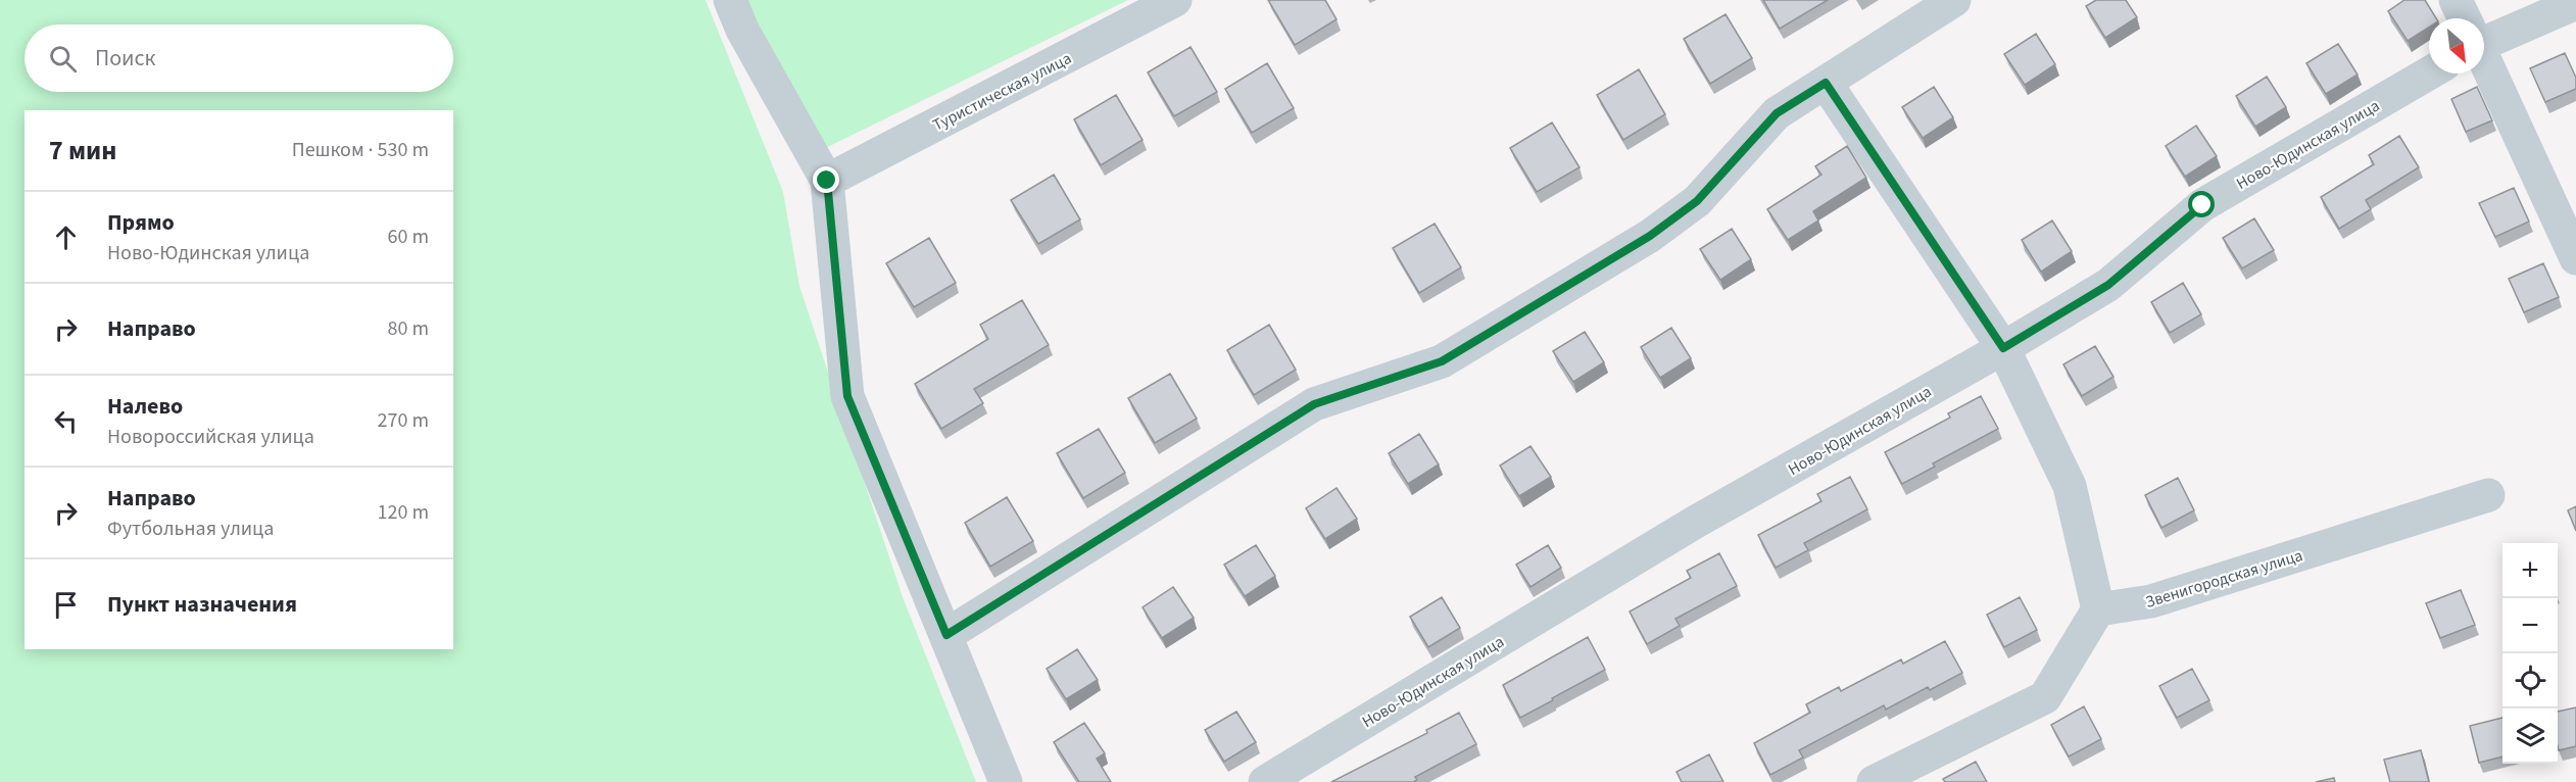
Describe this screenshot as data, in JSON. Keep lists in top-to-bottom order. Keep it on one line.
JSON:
{"streets":{"street":["Туристическая улица","Ново-Юдинская улица","Звенигородская улица"]},"north":"bottom right","page":{"search":"Поиск","heading":["7 мин","Пешком · 530 m"],"list":[["Прямо","Ново-Юдинская улица","60 m"],["Направо","80 m"],["Налево","Новороссийская улица","270 m"],["Направо","Футбольная улица","120 m"],"Пункт назначения"],"map_buttons":["+","−"]}}
